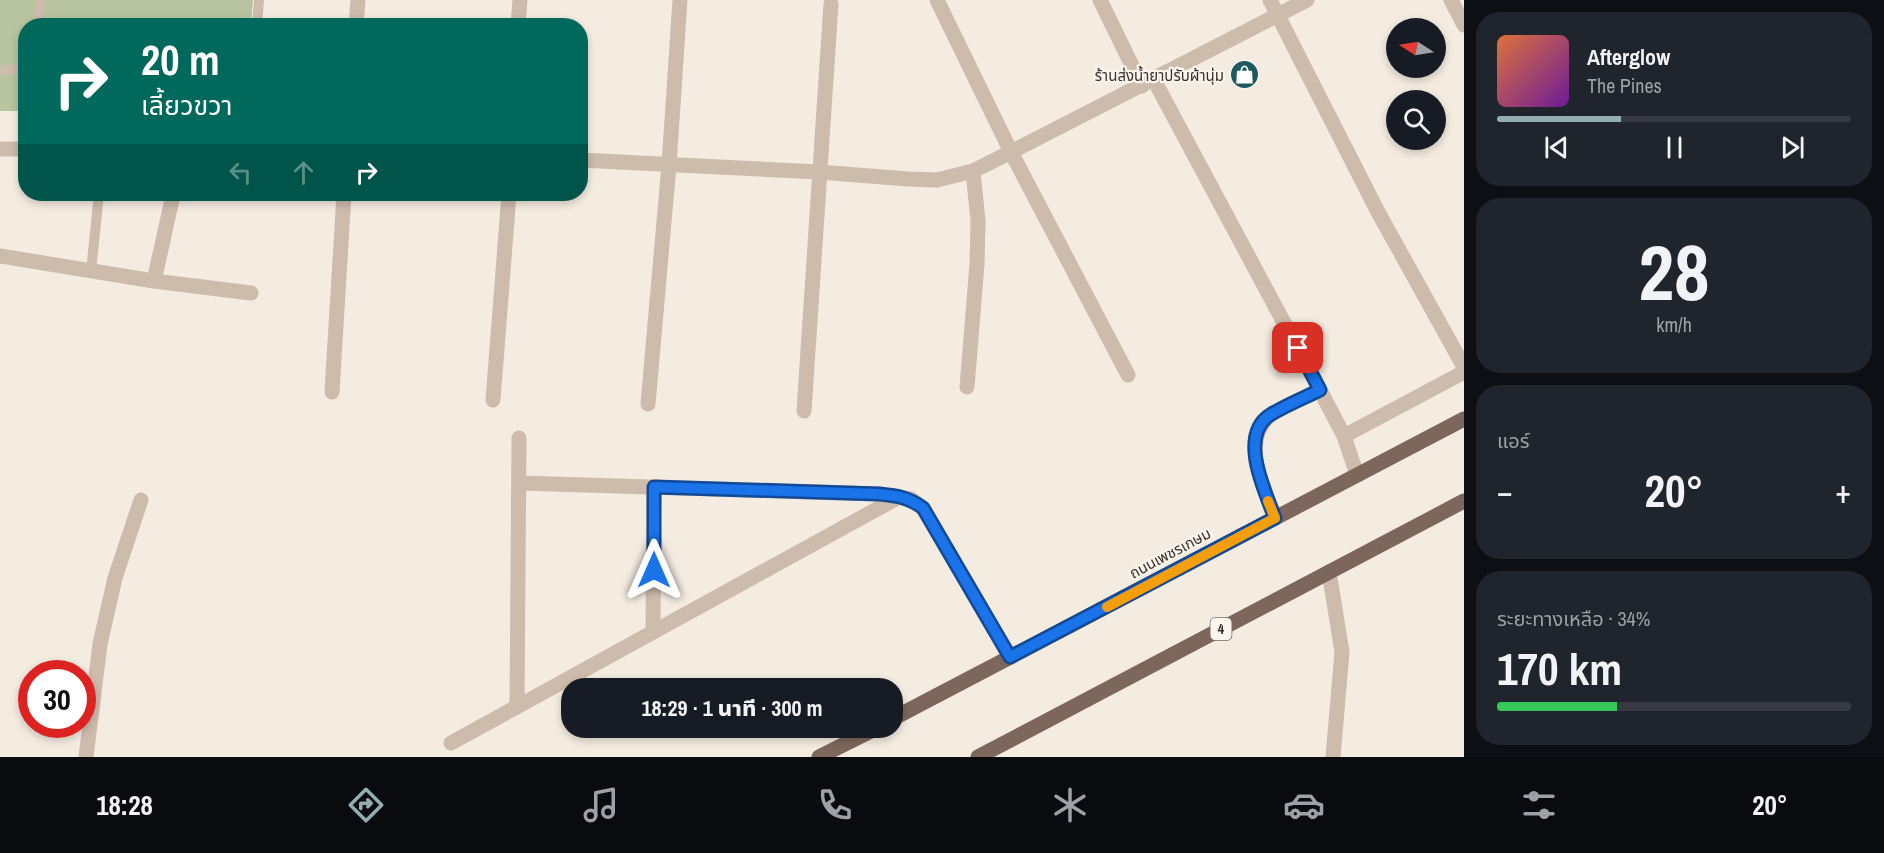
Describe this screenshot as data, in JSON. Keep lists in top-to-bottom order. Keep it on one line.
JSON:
{"streets":{"main road":["ถนนเพชรเกษม","4"]},"places":{"shop":["ร้านส่งน้ำยาปรับผ้านุ่ม"]},"north":"left","page":{"turn":["20 m","เลี้ยวขวา"],"song":["Afterglow","The Pines"],"tile":[["28","km/h"],"แอร์",["ระยะทางเหลือ · 34%","170 km"]],"heat":["−","20°","+"],"limit":"30","trip":"18:29 · 1 นาที · 300 m","tabs":["18:28","20°"]}}
